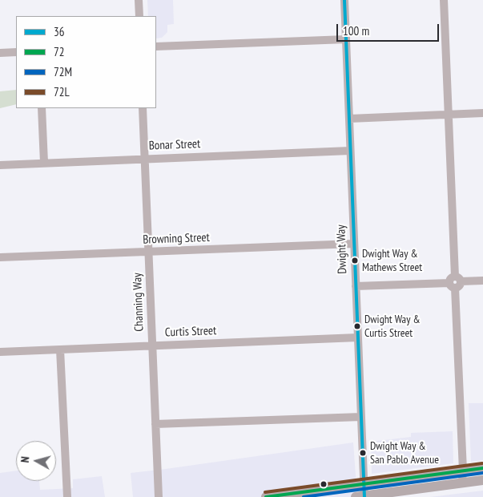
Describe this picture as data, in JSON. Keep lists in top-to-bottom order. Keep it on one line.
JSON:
{"streets":{"street":["Bonar Street","Browning Street","Dwight Way","Channing Way","Curtis Street"]},"crossings":[["Bonar Street","Dwight Way"],["Bonar Street","Channing Way"],["Browning Street","Dwight Way"],["Browning Street","Channing Way"],["Dwight Way","Curtis Street"],["Channing Way","Curtis Street"]],"places":["Dwight Way & Mathews Street","Dwight Way & Curtis Street","Dwight Way & San Pablo Avenue"],"lines":["transit line 36","transit line 72L","transit line 72","transit line 72M"],"legend":["36","72","72M","72L"],"scale_bar":"100 m","north":"left"}
